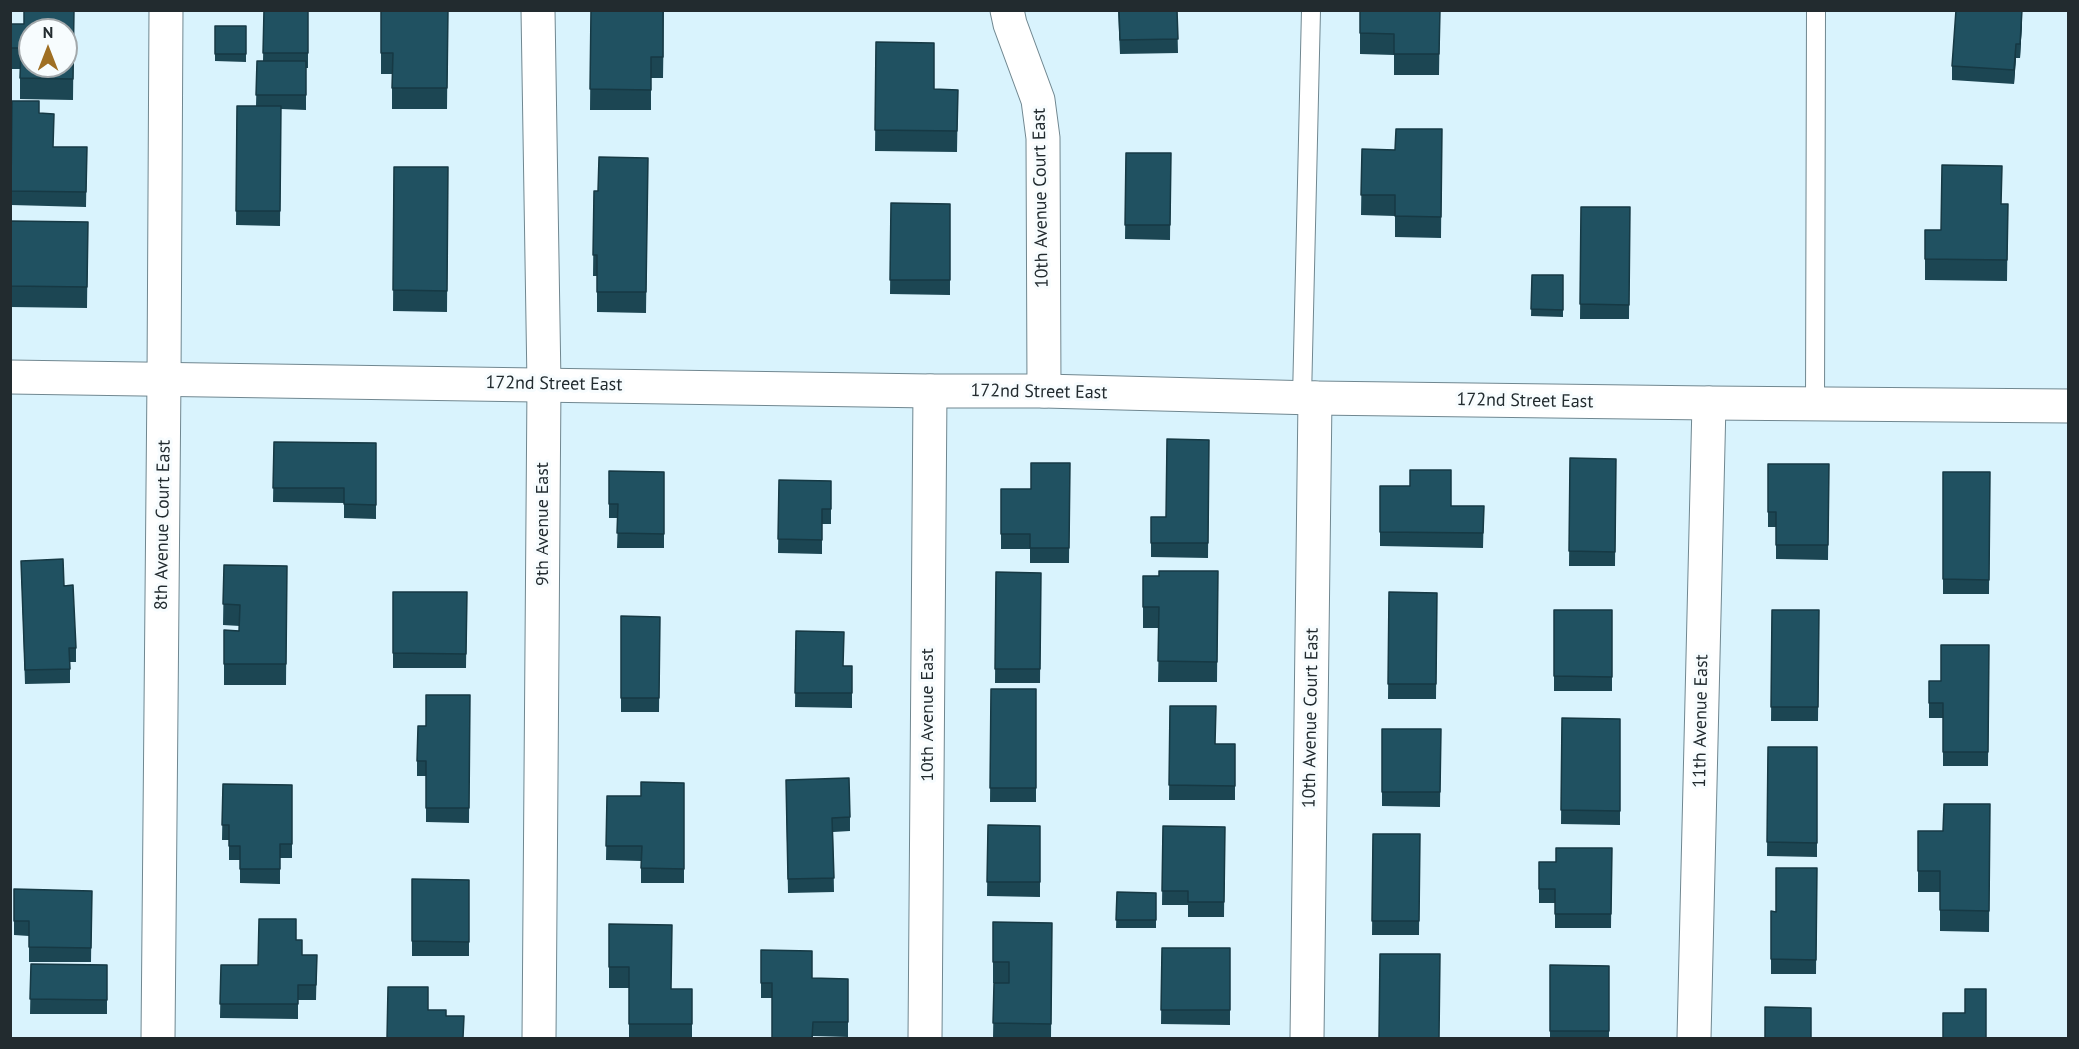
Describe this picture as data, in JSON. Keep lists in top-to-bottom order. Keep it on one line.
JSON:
{"streets":{"street":["10th Avenue Court East","172nd Street East","9th Avenue East","8th Avenue Court East","10th Avenue East","11th Avenue East"]},"crossings":[["10th Avenue Court East","172nd Street East"],["172nd Street East","9th Avenue East"],["172nd Street East","8th Avenue Court East"],["172nd Street East","10th Avenue East"],["172nd Street East","11th Avenue East"]],"north":"top"}
